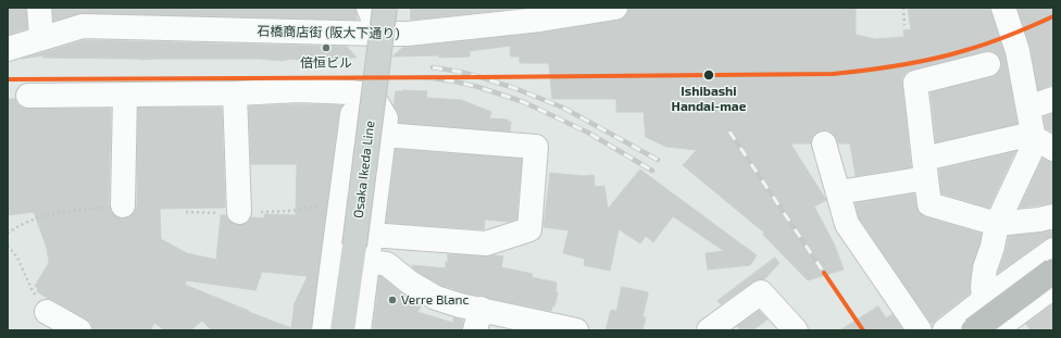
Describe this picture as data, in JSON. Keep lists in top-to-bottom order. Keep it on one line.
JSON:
{"streets":{"main road":["Osaka Ikeda Line"],"street":["石橋商店街 (阪大下通り)"]},"places":["倍恒ビル","Ishibashi Handai-mae","Verre Blanc"]}
